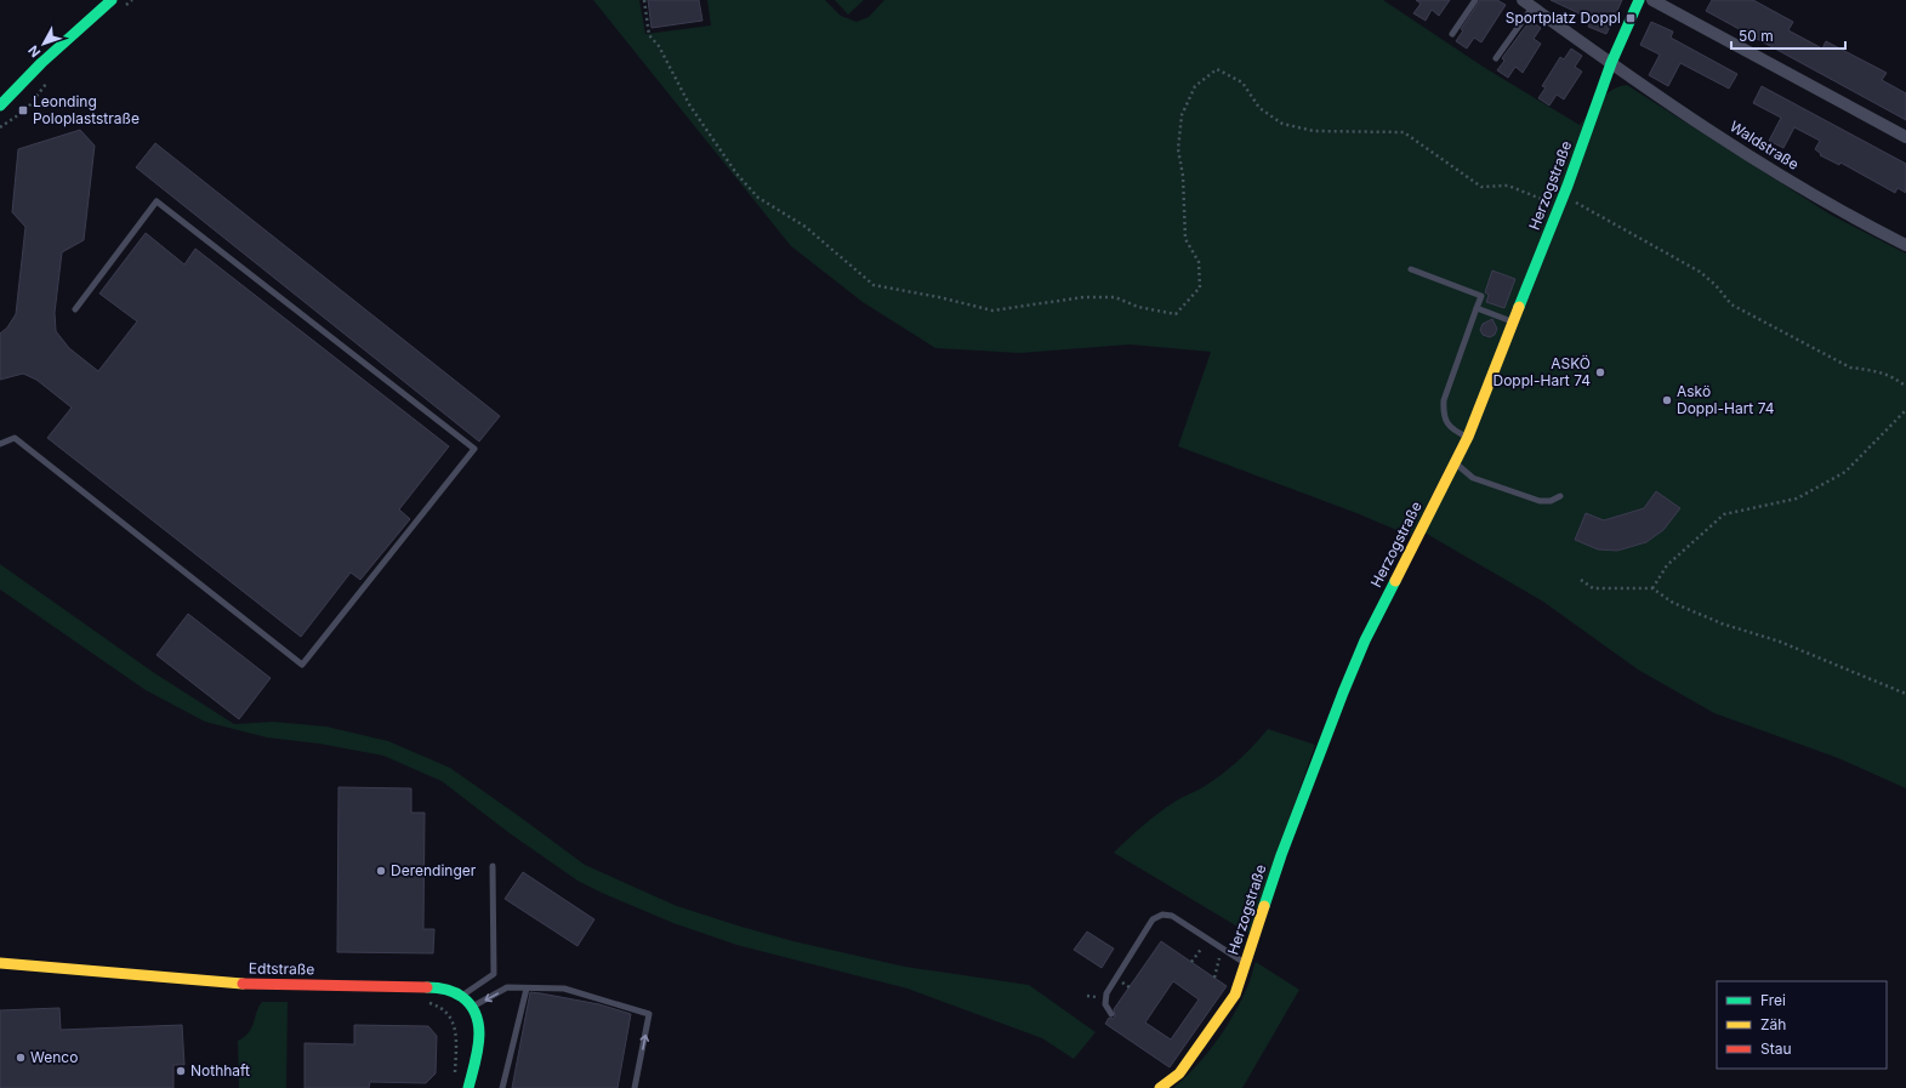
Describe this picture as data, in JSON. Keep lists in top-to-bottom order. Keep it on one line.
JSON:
{"streets":{"street":["Waldstraße","Herzogstraße","Edtstraße"]},"crossings":[["Waldstraße","Herzogstraße"]],"places":{"transit":["Sportplatz Doppl","Leonding Poloplaststraße"],"other":["ASKÖ Doppl-Hart 74","Askö Doppl-Hart 74","Derendinger","Wenco","Nothhaft"]},"legend":["Frei","Zäh","Stau"],"scale_bar":"50 m","north":"bottom left"}
